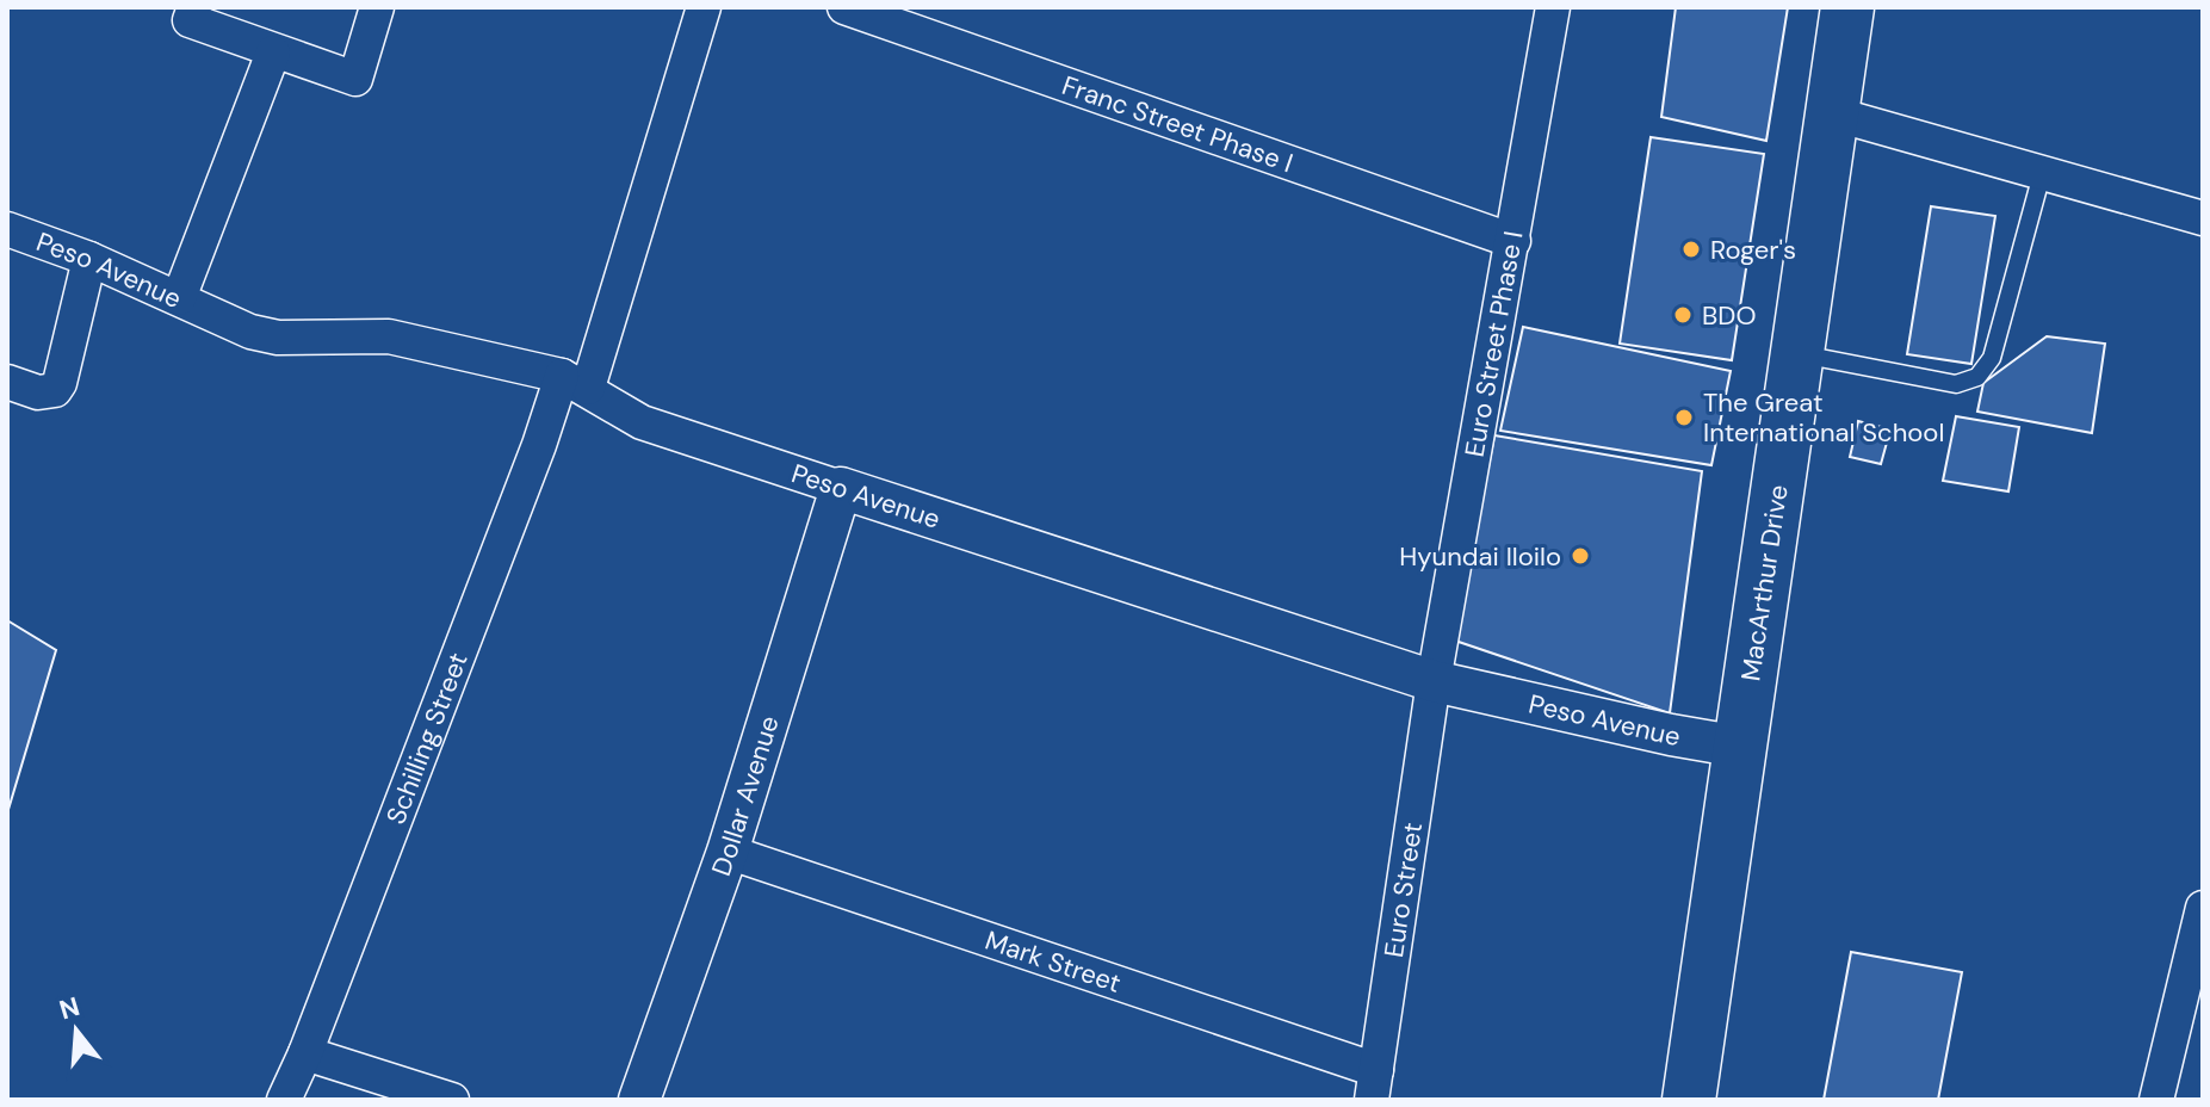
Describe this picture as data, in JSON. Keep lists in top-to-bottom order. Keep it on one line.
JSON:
{"streets":{"main road":["MacArthur Drive"],"street":["Franc Street Phase I","Peso Avenue","Euro Street Phase I","Schilling Street","Dollar Avenue","Euro Street","Mark Street"]},"crossings":[["Franc Street Phase I","Euro Street Phase I"],["Peso Avenue","Euro Street Phase I"],["Peso Avenue","MacArthur Drive"],["Peso Avenue","Schilling Street"],["Peso Avenue","Dollar Avenue"],["Peso Avenue","Euro Street"],["Euro Street Phase I","Euro Street"],["Dollar Avenue","Mark Street"],["Euro Street","Mark Street"]],"places":["Roger's","BDO","The Great International School","Hyundai Iloilo"],"north":"top"}
